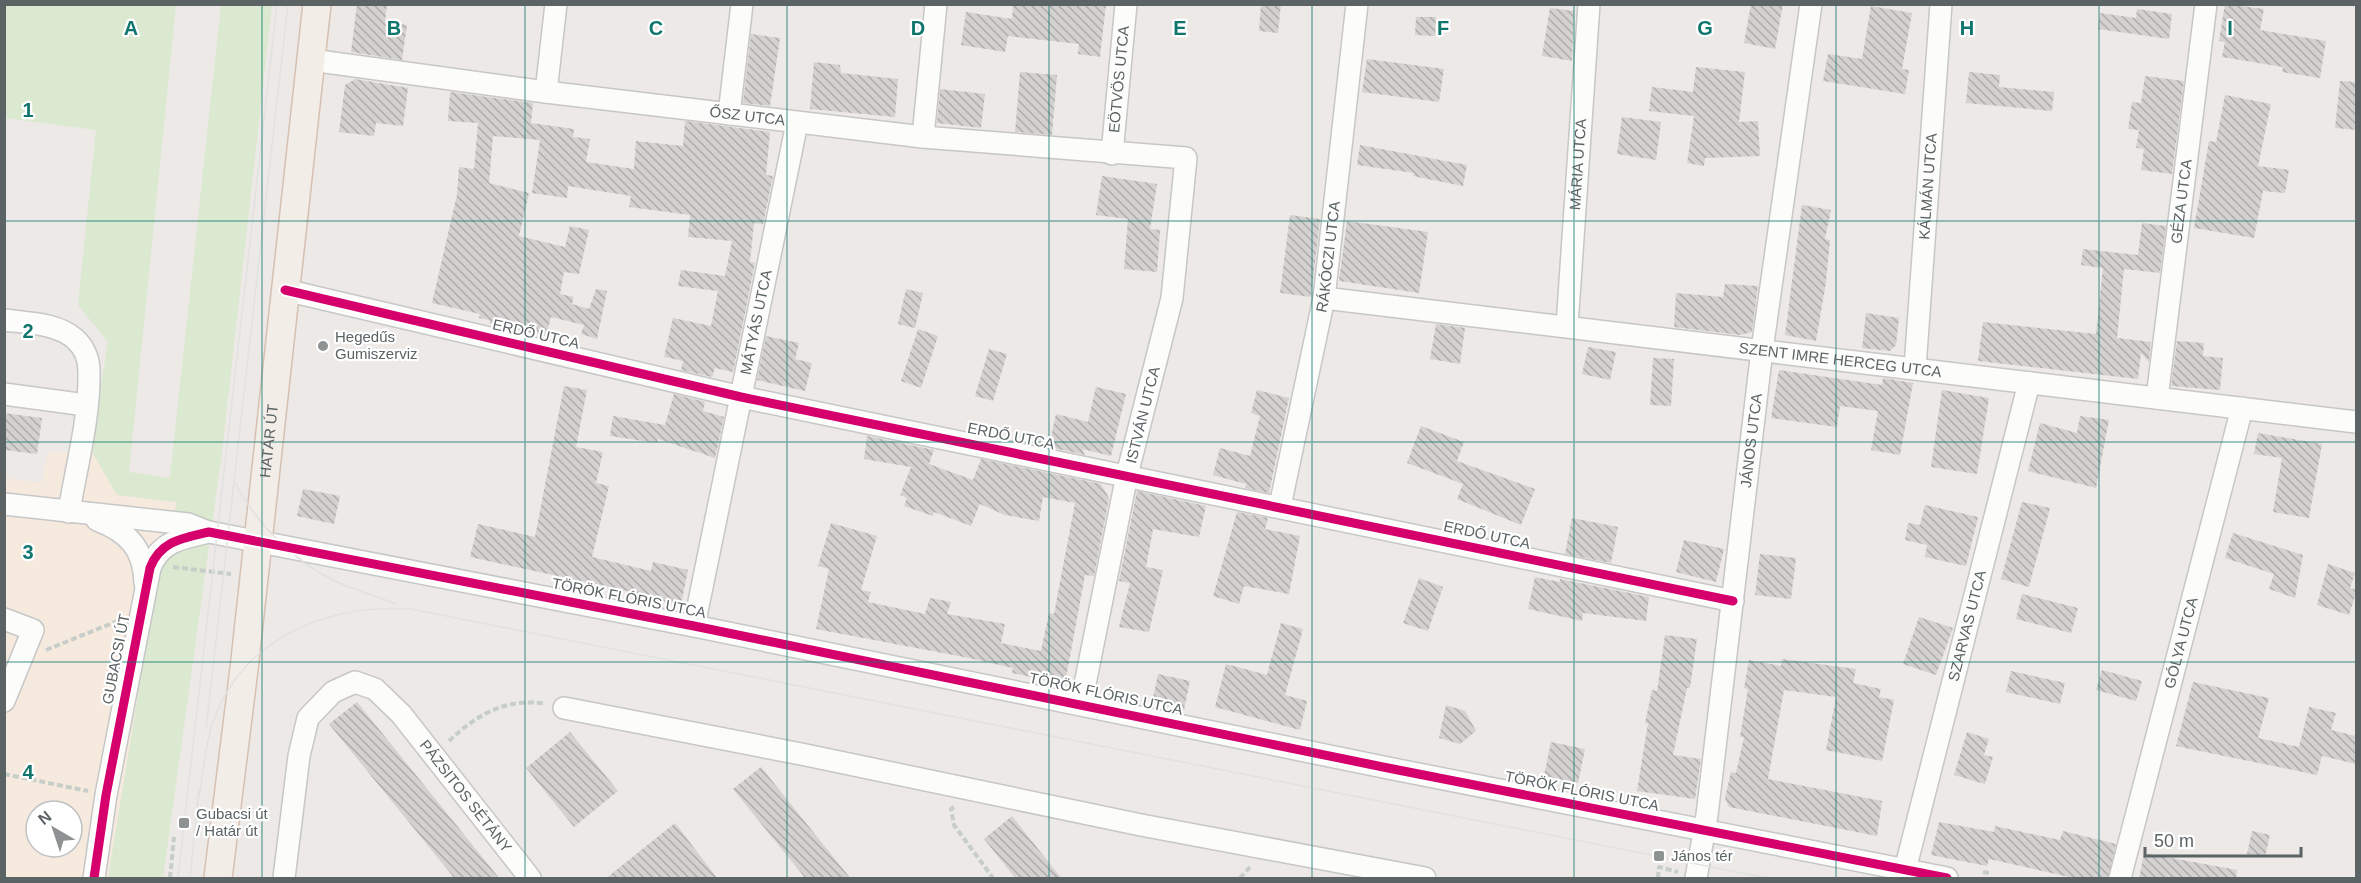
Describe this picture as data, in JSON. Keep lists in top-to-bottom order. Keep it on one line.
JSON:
{"streets":{"main road":["HATÁR ÚT"],"street":["EÖTVÖS UTCA","ŐSZ UTCA","MÁRIA UTCA","KÁLMÁN UTCA","GÉZA UTCA","RÁKÓCZI UTCA","MÁTYÁS UTCA","ERDŐ UTCA","SZENT IMRE HERCEG UTCA","ISTVÁN UTCA","JÁNOS UTCA","TÖRÖK FLÓRIS UTCA","SZARVAS UTCA","GÓLYA UTCA","GUBACSI ÚT","PÁZSITOS SÉTÁNY"]},"crossings":[["EÖTVÖS UTCA","ŐSZ UTCA"],["ŐSZ UTCA","MÁTYÁS UTCA"],["ŐSZ UTCA","ISTVÁN UTCA"],["ŐSZ UTCA","HATÁR ÚT"],["MÁRIA UTCA","SZENT IMRE HERCEG UTCA"],["KÁLMÁN UTCA","SZENT IMRE HERCEG UTCA"],["GÉZA UTCA","SZENT IMRE HERCEG UTCA"],["RÁKÓCZI UTCA","ERDŐ UTCA"],["RÁKÓCZI UTCA","SZENT IMRE HERCEG UTCA"],["MÁTYÁS UTCA","ERDŐ UTCA"],["MÁTYÁS UTCA","TÖRÖK FLÓRIS UTCA"],["ERDŐ UTCA","ISTVÁN UTCA"],["ERDŐ UTCA","JÁNOS UTCA"],["ERDŐ UTCA","HATÁR ÚT"],["SZENT IMRE HERCEG UTCA","JÁNOS UTCA"],["SZENT IMRE HERCEG UTCA","SZARVAS UTCA"],["SZENT IMRE HERCEG UTCA","GÓLYA UTCA"],["ISTVÁN UTCA","TÖRÖK FLÓRIS UTCA"],["JÁNOS UTCA","TÖRÖK FLÓRIS UTCA"],["HATÁR ÚT","TÖRÖK FLÓRIS UTCA"],["TÖRÖK FLÓRIS UTCA","SZARVAS UTCA"]],"places":{"other":["Hegedűs Gumiszerviz"],"transit":["Gubacsi út / Határ út","János tér"]},"scale_bar":"50 m","north":"top left","grid":{"columns":["A","B","C","D","E","F","G","H","I"],"rows":["1","2","3","4"]}}
